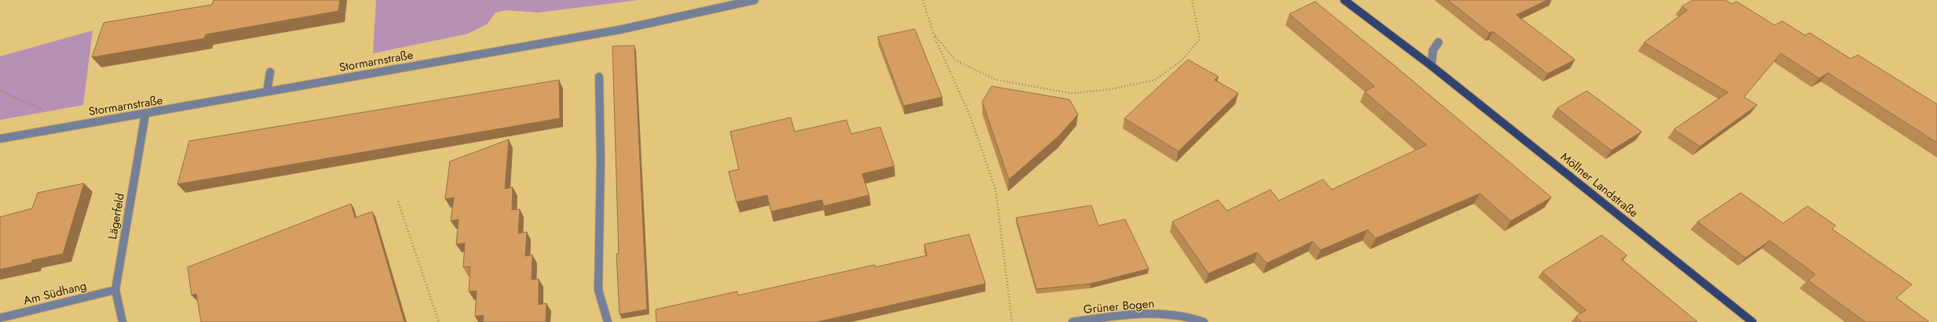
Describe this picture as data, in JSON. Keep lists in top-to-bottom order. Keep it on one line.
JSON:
{"streets":{"main road":["Möllner Landstraße"],"street":["Stormarnstraße","Lägerfeld","Am Südhang","Grüner Bogen"]},"crossings":[["Stormarnstraße","Lägerfeld"],["Lägerfeld","Am Südhang"]]}
